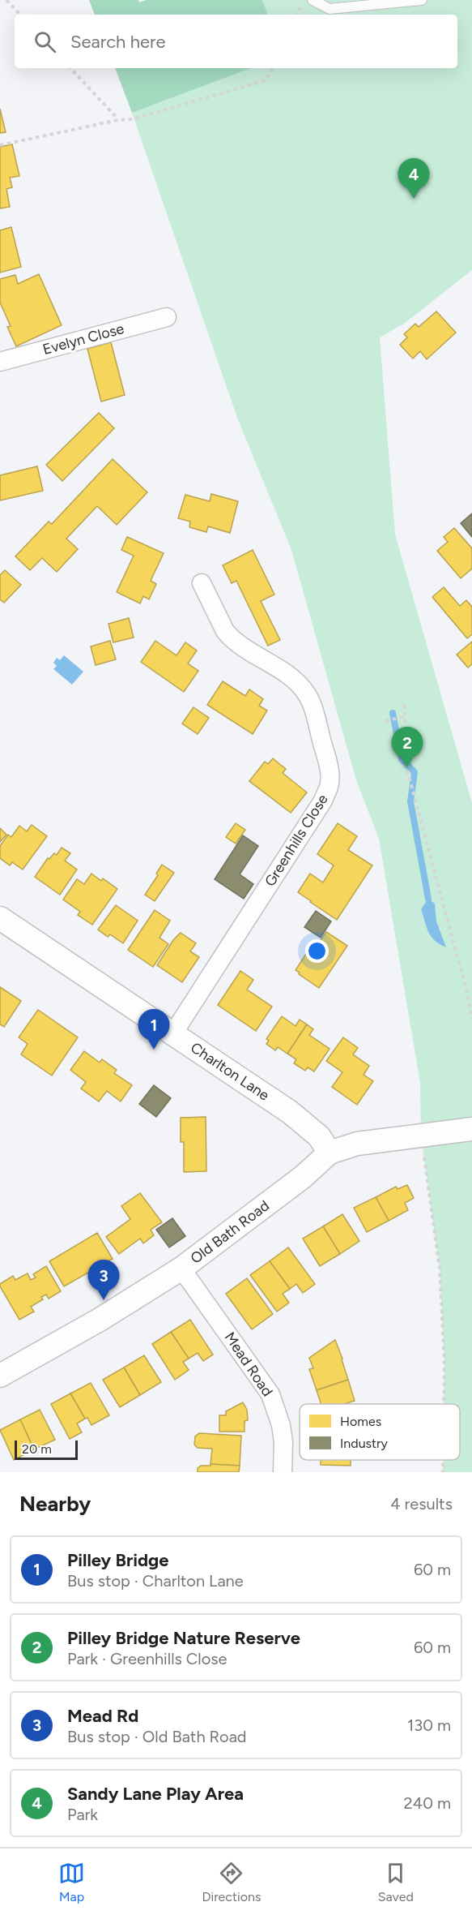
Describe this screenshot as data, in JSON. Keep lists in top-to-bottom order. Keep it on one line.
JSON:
{"streets":{"street":["Evelyn Close","Greenhills Close","Charlton Lane","Old Bath Road","Mead Road"]},"crossings":[["Greenhills Close","Charlton Lane"],["Charlton Lane","Old Bath Road"],["Old Bath Road","Mead Road"]],"legend":["Homes","Industry"],"scale_bar":"20 m","page":{"search":"Search here","pins":["4","2","1","3"],"scale":"20 m","heading":["Nearby","4 results"],"list":[{"mark":"1","name":"Pilley Bridge","note":"Bus stop · Charlton Lane","value":"60 m"},{"mark":"2","name":"Pilley Bridge Nature Reserve","note":"Park · Greenhills Close","value":"60 m"},{"mark":"3","name":"Mead Rd","note":"Bus stop · Old Bath Road","value":"130 m"},{"mark":"4","name":"Sandy Lane Play Area","note":"Park","value":"240 m"}],"nav":["Map","Directions","Saved"]}}
